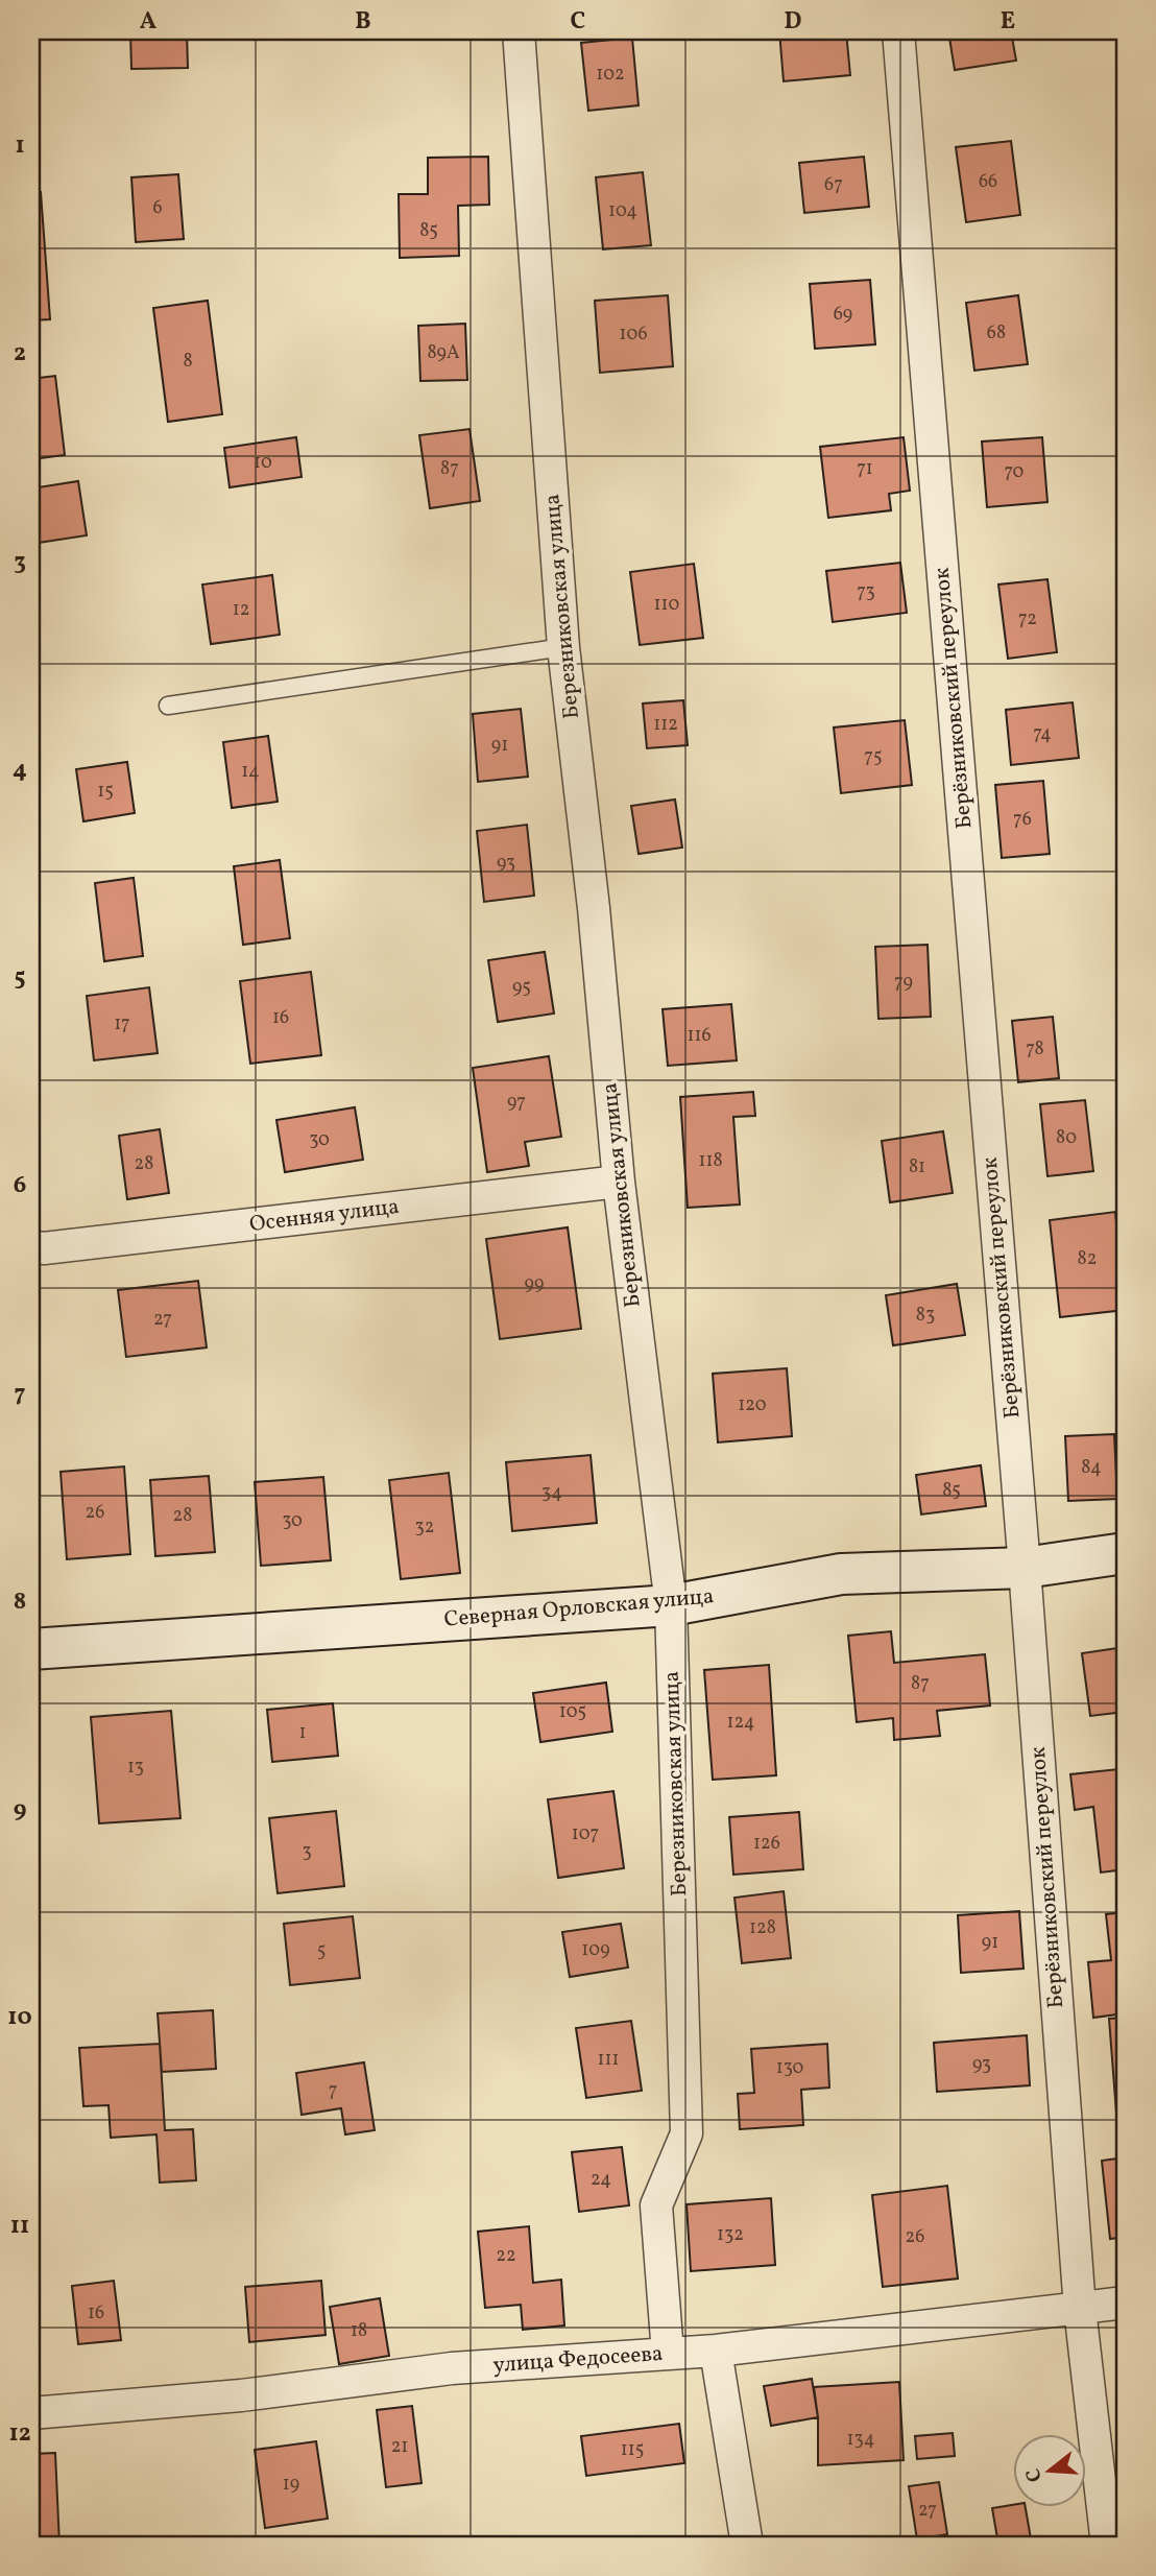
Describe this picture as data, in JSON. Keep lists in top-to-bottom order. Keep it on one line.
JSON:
{"streets":{"street":["Березниковская улица","Берёзниковский переулок","Осенняя улица","Северная Орловская улица","улица Федосеева"]},"crossings":[["Березниковская улица","Осенняя улица"],["Березниковская улица","Северная Орловская улица"],["Березниковская улица","улица Федосеева"],["Берёзниковский переулок","Северная Орловская улица"],["Берёзниковский переулок","улица Федосеева"]],"house_numbers":["102","66","67","6","104","85","69","68","106","89А","8","10","87","71","70","73","110","12","72","112","74","91","75","14","15","76","93","79","95","16","17","116","78","97","80","30","118","28","81","82","99","83","27","120","84","85","34","26","28","30","32","87","105","124","1","13","107","126","3","128","91","109","5","111","93","130","7","24","132","26","22","16","18","134","21","115","19","27"],"north":"left","grid":{"columns":["A","B","C","D","E"],"rows":["1","2","3","4","5","6","7","8","9","10","11","12"]}}
